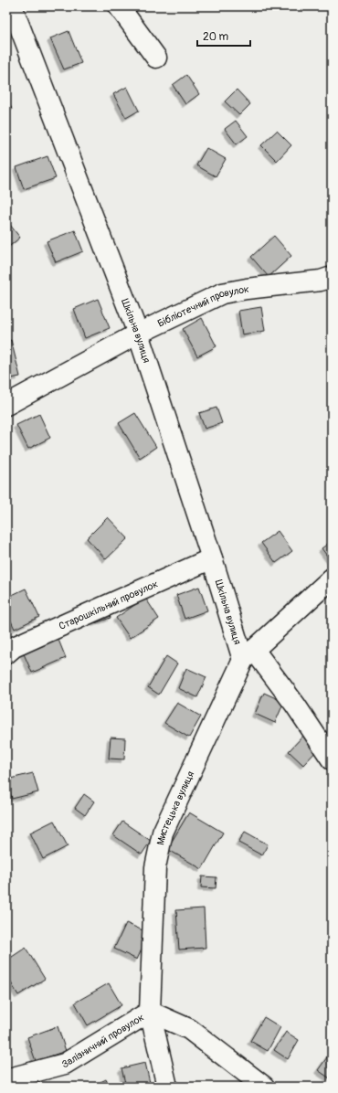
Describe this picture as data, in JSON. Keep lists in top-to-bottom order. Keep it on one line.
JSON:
{"streets":{"street":["Бібліотечний провулок","Шкільна вулиця","Старошкільний провулок","Мистецька вулиця","Залізничний провулок"]},"crossings":[["Бібліотечний провулок","Шкільна вулиця"],["Шкільна вулиця","Старошкільний провулок"],["Шкільна вулиця","Мистецька вулиця"],["Мистецька вулиця","Залізничний провулок"]],"scale_bar":"20 m"}
